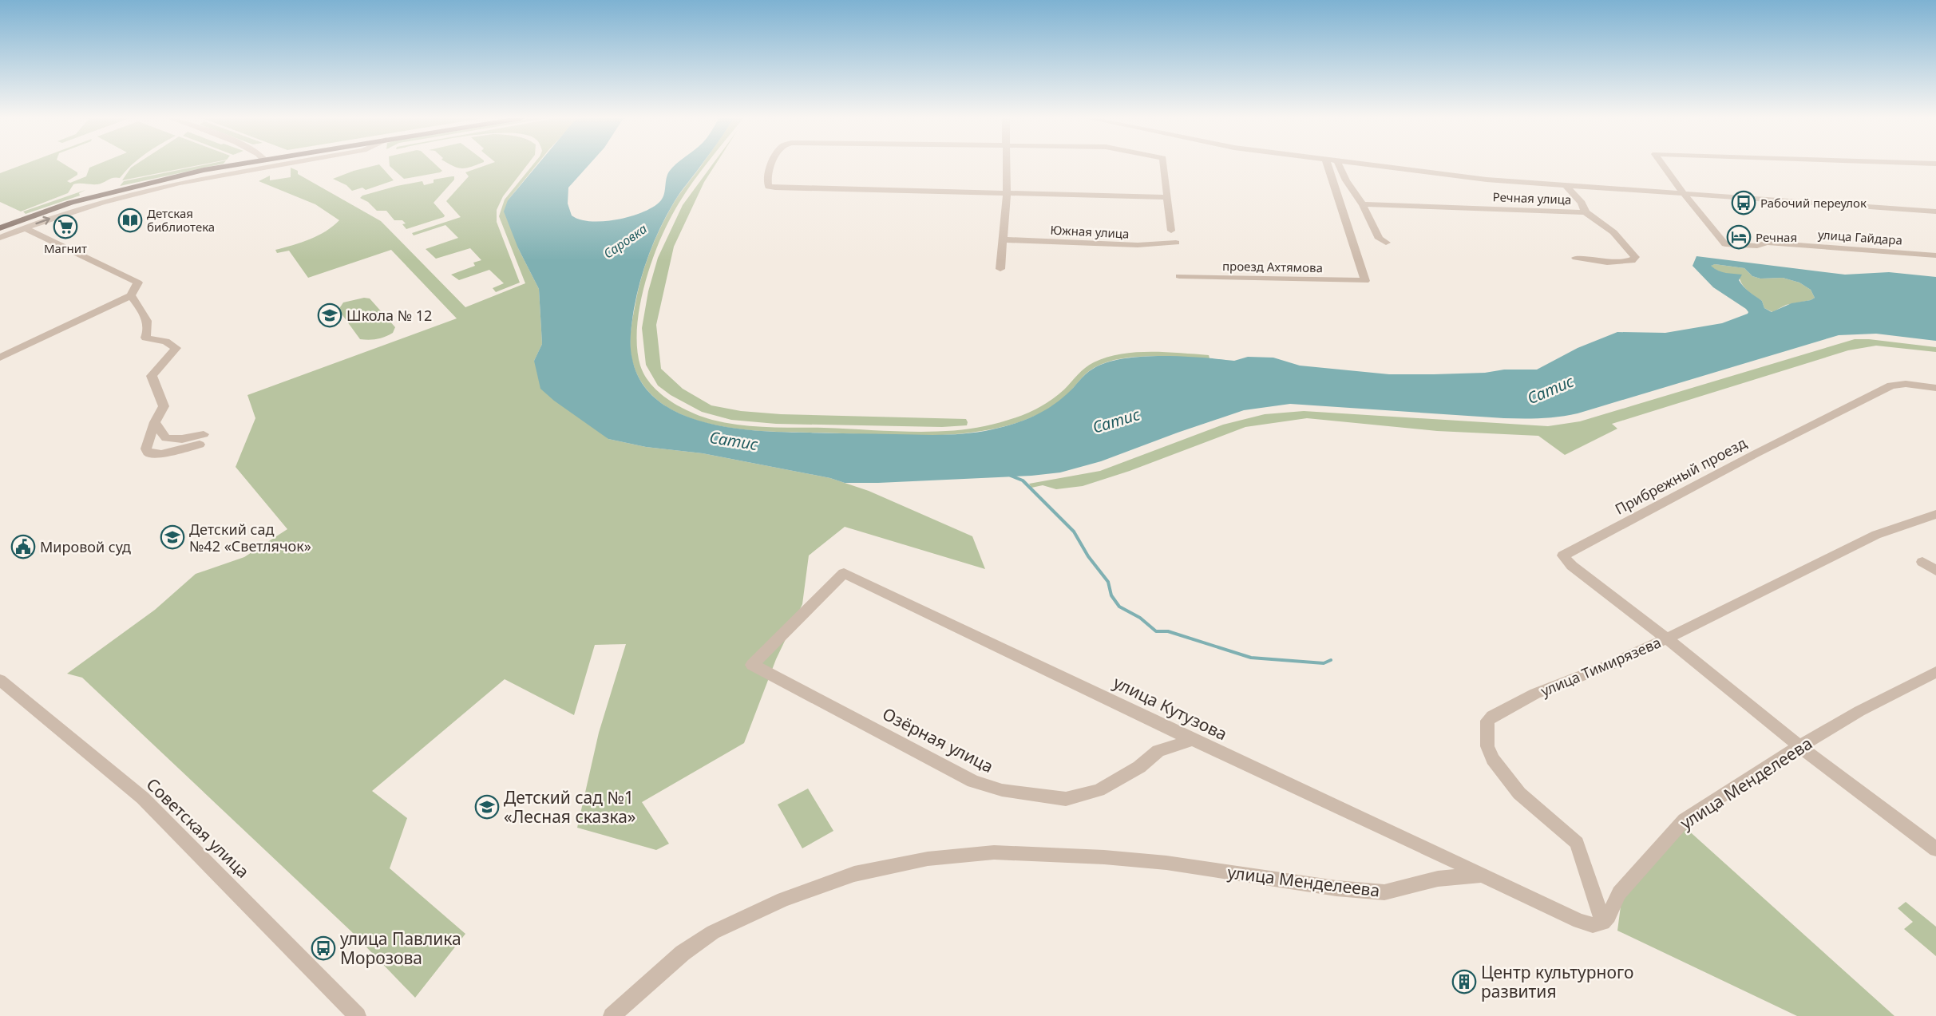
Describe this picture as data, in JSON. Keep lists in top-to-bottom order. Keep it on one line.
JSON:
{"streets":{"street":["Речная улица","Южная улица","улица Гайдара","проезд Ахтямова","Прибрежный проезд","улица Тимирязева","улица Кутузова","Озёрная улица","улица Менделеева","Советская улица"]},"crossings":[["Прибрежный проезд","улица Тимирязева"],["улица Тимирязева","улица Менделеева"],["улица Кутузова","Озёрная улица"],["улица Кутузова","улица Менделеева"]],"water":["Саровка","Сатис"],"places":{"bus stop":["Рабочий переулок","улица Павлика Морозова"],"library":["Детская библиотека"],"supermarket":["Магнит"],"hotel":["Речная"],"school or university":["Школа № 12","Детский сад №42 «Светлячок»","Детский сад №1 «Лесная сказка»"],"public building":["Мировой суд"],"building":["Центр культурного развития"]}}
